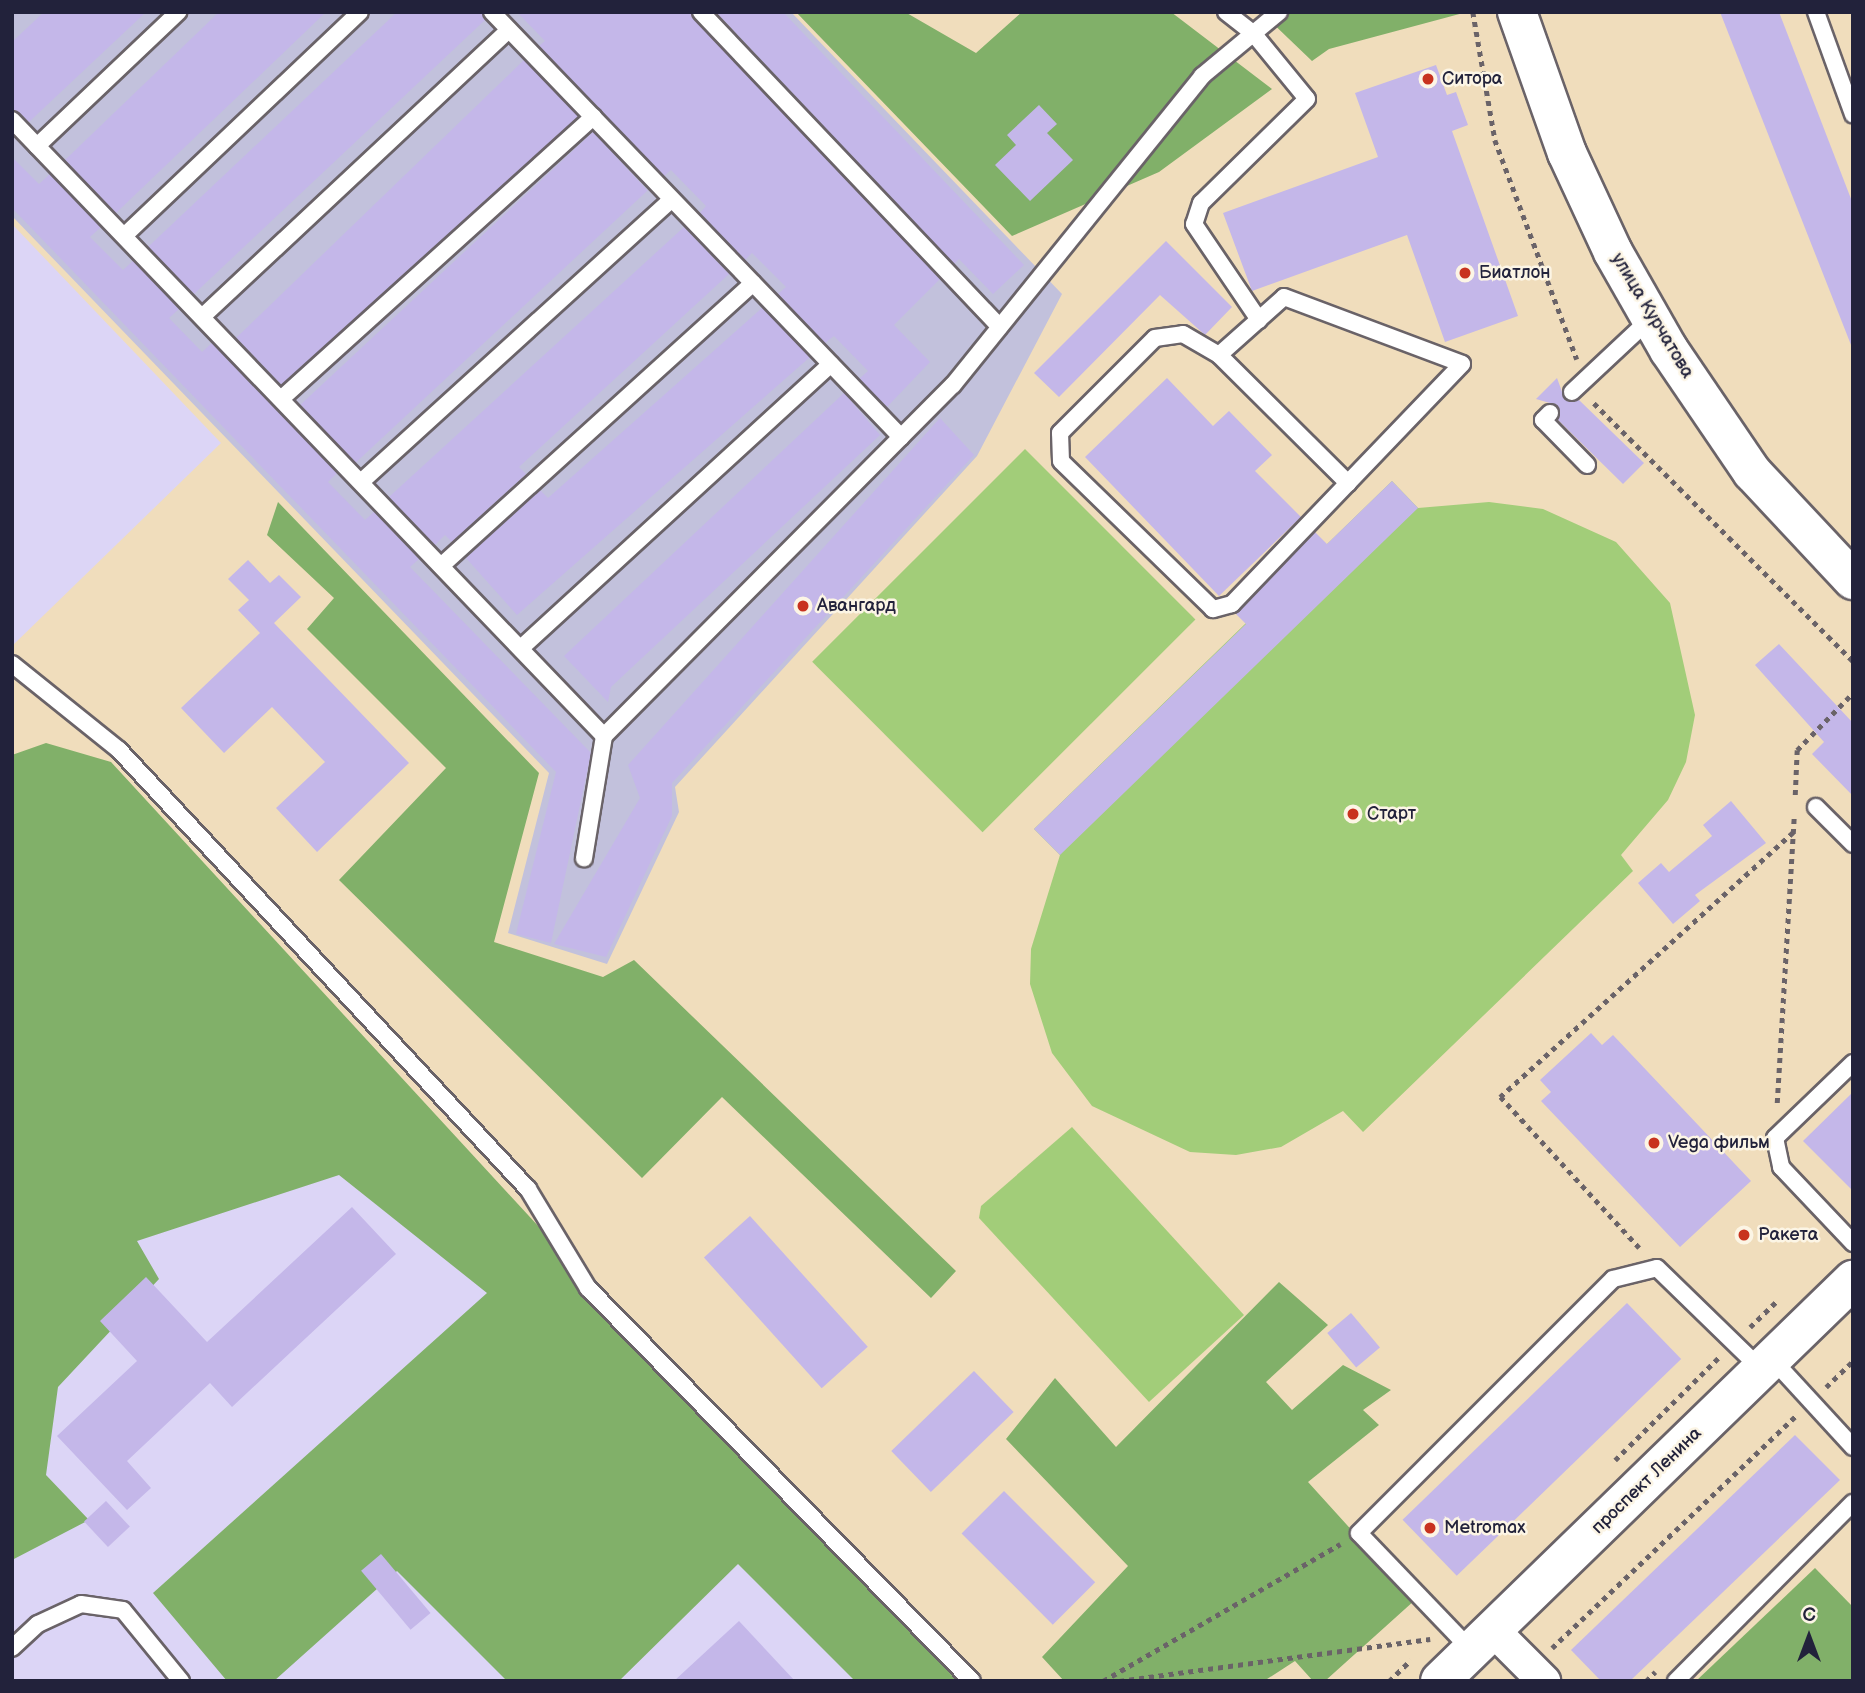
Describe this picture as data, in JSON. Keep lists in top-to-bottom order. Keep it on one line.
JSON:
{"streets":{"street":["улица Курчатова","проспект Ленина"]},"places":["Ситора","Биатлон","Авангард","Старт","Vega фильм","Ракета","Metromax"],"north":"top"}
